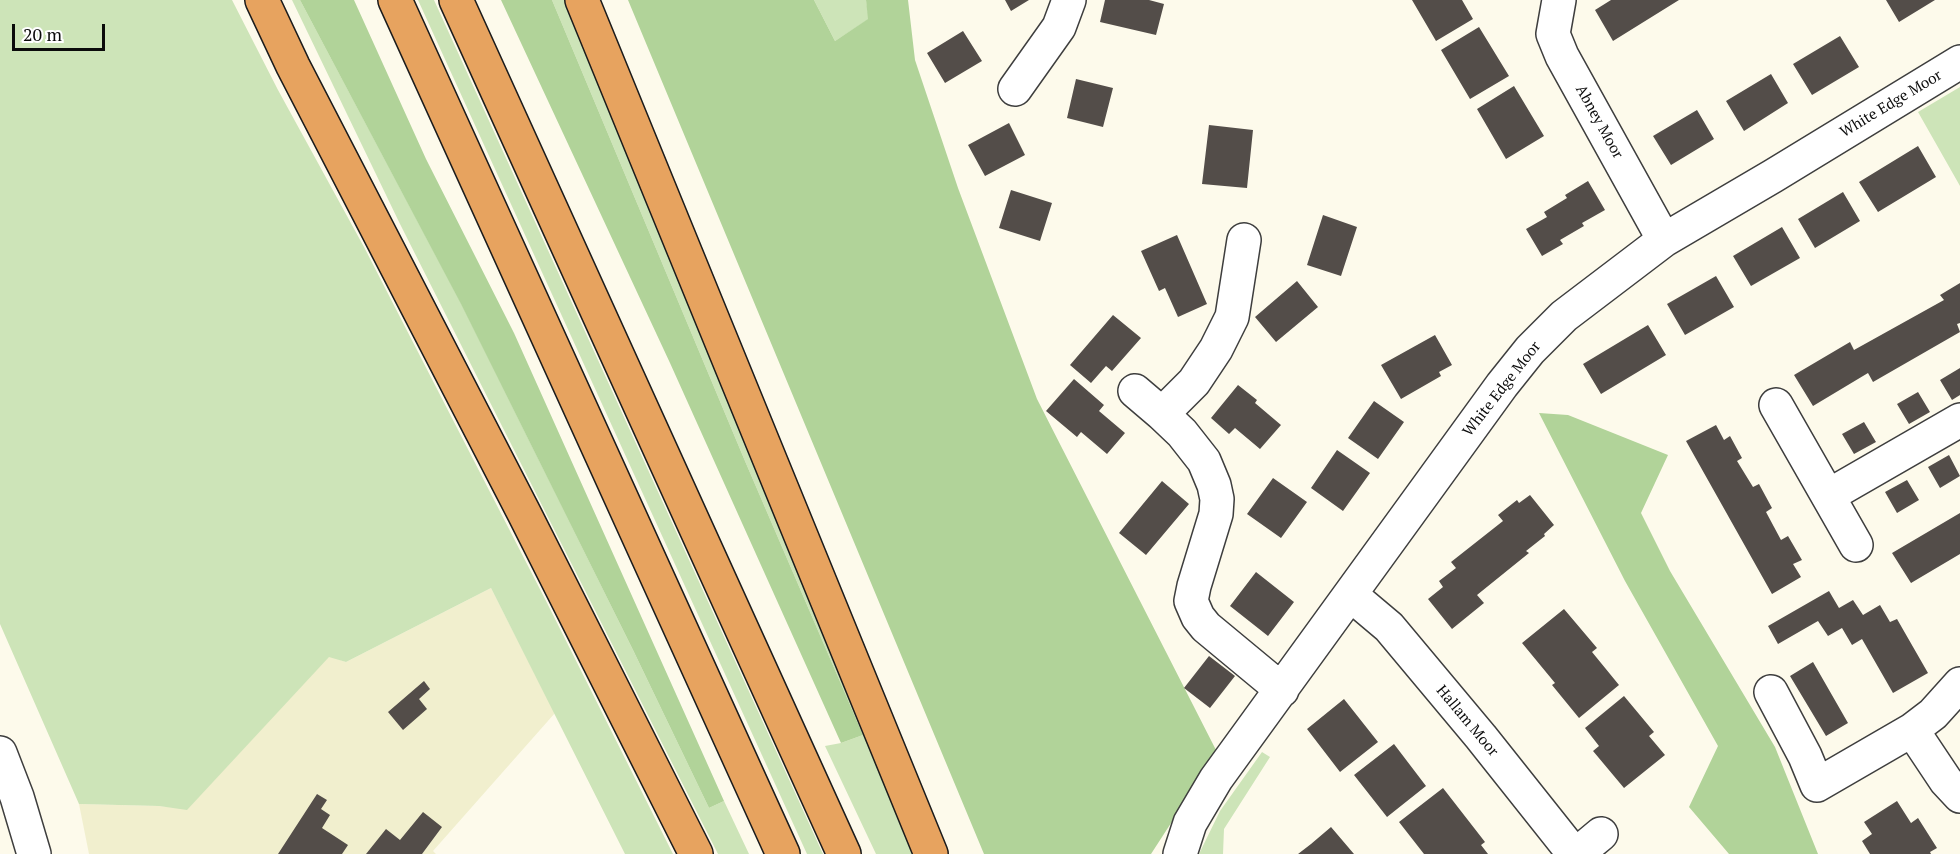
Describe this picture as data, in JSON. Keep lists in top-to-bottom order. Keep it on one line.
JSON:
{"streets":{"street":["White Edge Moor","Abney Moor","Hallam Moor"]},"crossings":[["White Edge Moor","Abney Moor"],["White Edge Moor","Hallam Moor"]],"scale_bar":"20 m"}
